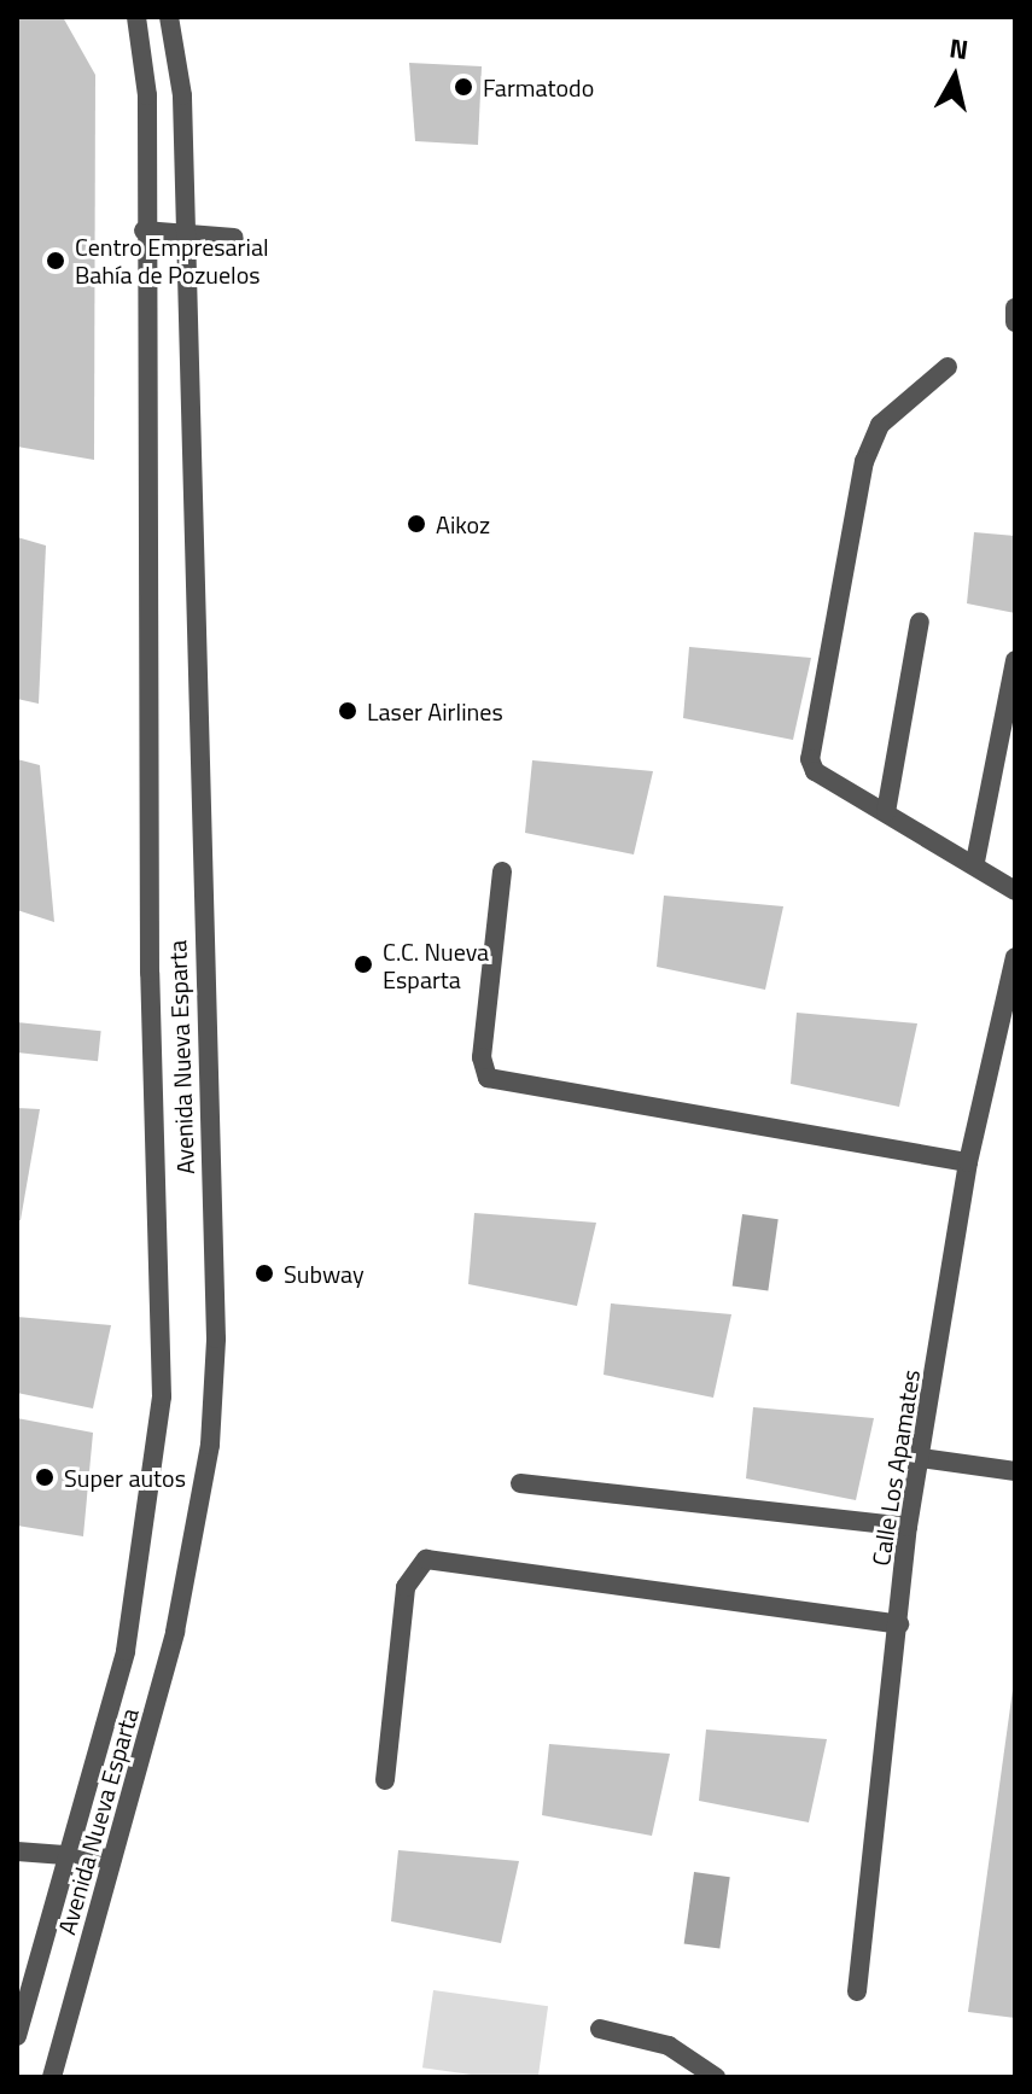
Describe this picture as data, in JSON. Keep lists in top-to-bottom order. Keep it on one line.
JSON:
{"streets":{"street":["Avenida Nueva Esparta","Calle Los Apamates"]},"places":["Farmatodo","Centro Empresarial Bahía de Pozuelos","Aikoz","Laser Airlines","C.C. Nueva Esparta","Subway","Super autos"],"north":"top"}
